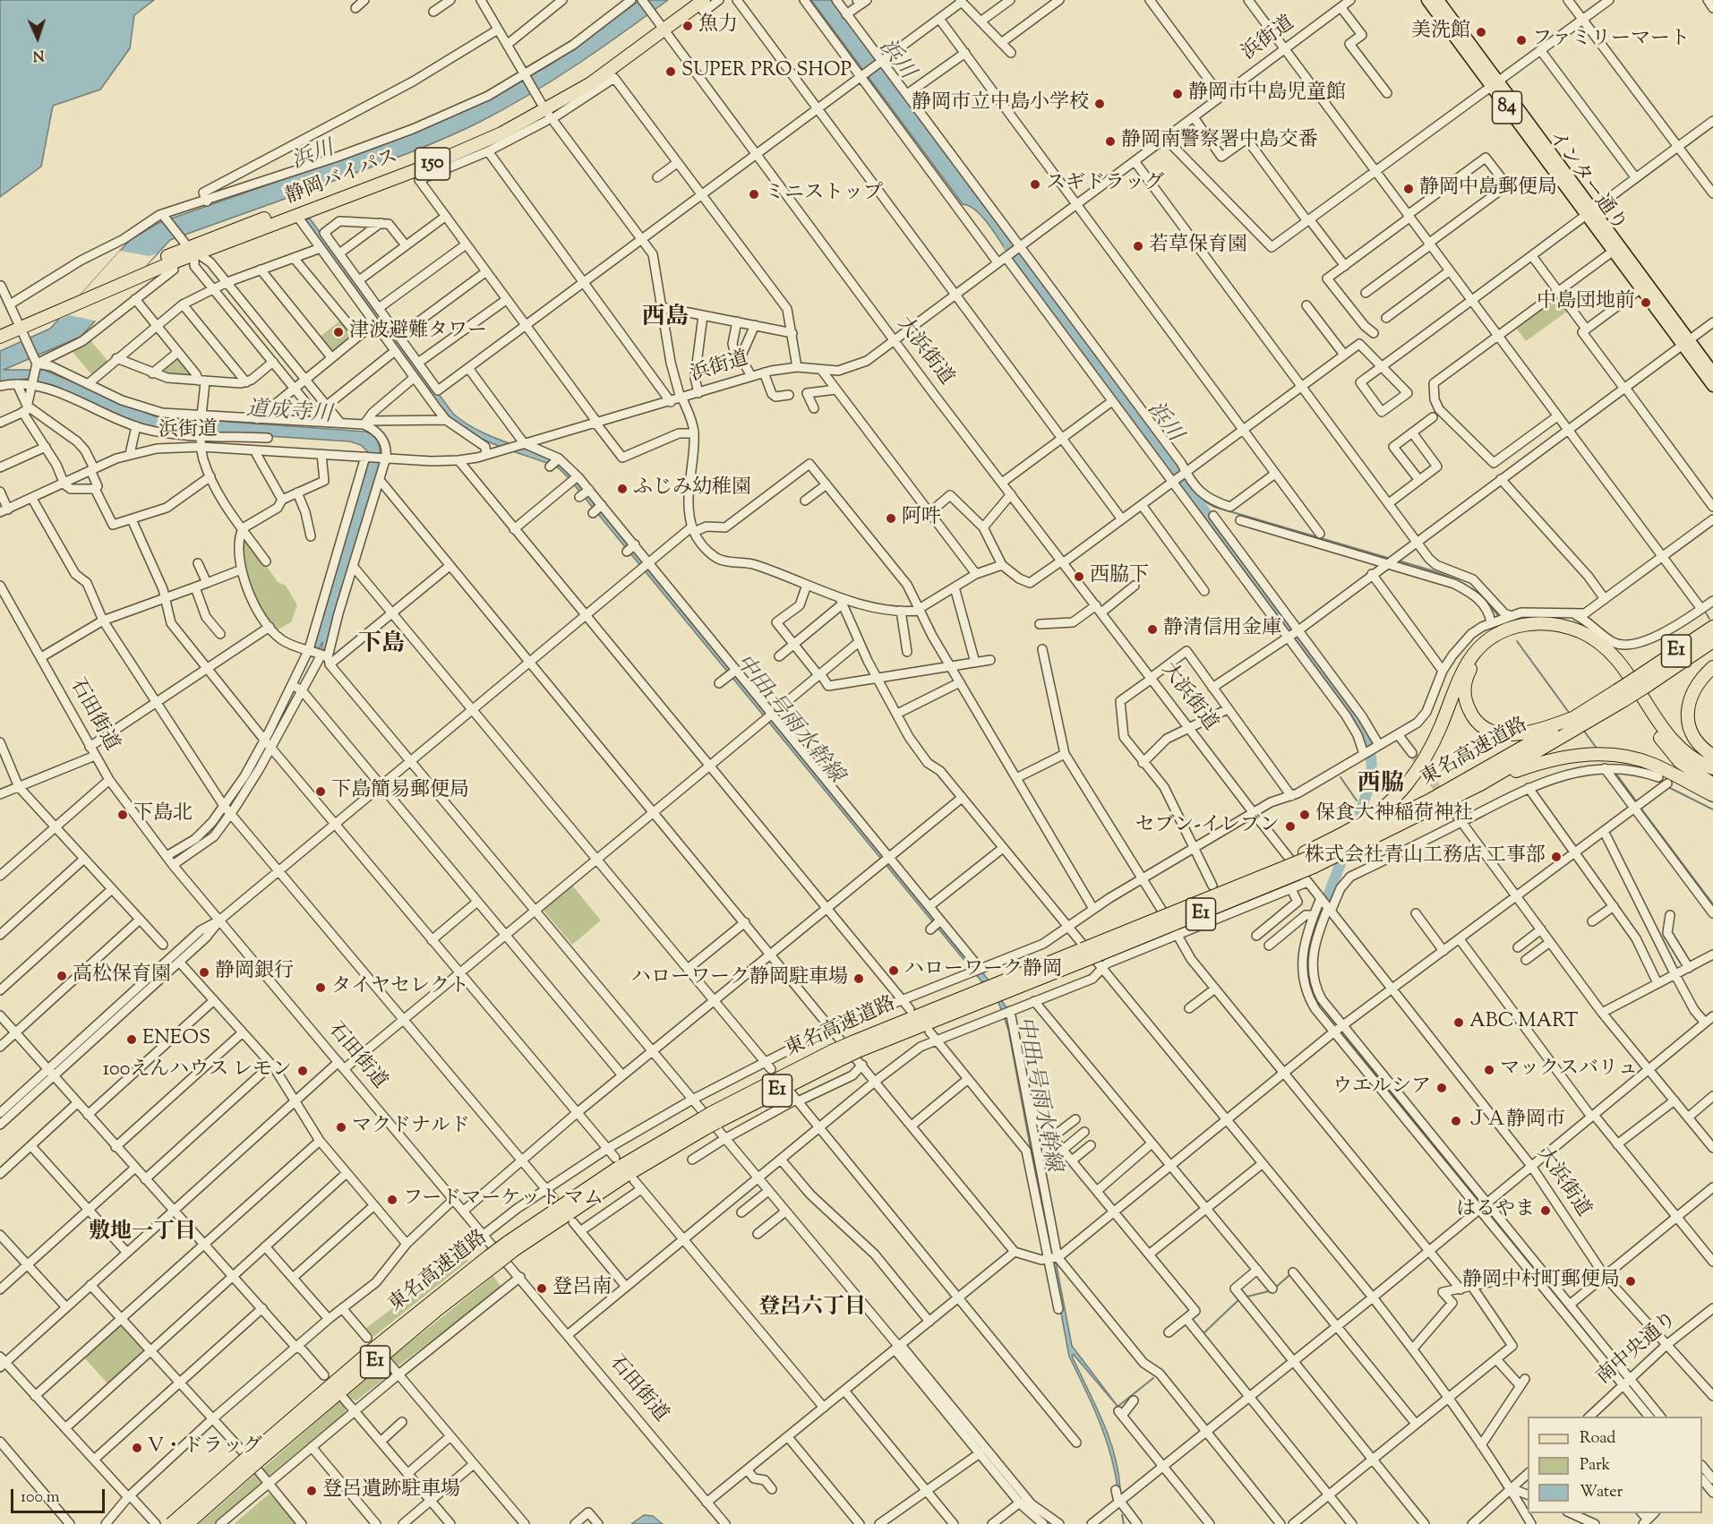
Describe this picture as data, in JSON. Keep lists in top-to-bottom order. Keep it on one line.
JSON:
{"streets":{"highway":["150","静岡バイパス","E1","東名高速道路"],"main road":["84","インター通り"],"street":["浜街道","大浜街道","石田街道","南中央通り"]},"crossings":[["浜街道","大浜街道"],["静岡バイパス","大浜街道"],["大浜街道","南中央通り"]],"districts":["西島","下島","西脇","敷地一丁目","登呂六丁目"],"water":["浜川","道成寺川","中田1号雨水幹線"],"places":["魚力","美洗館","ファミリーマート","SUPER PRO SHOP","静岡市中島児童館","静岡市立中島小学校","静岡南警察署中島交番","スギドラッグ","静岡中島郵便局","ミニストップ","若草保育園","中島団地前","津波避難タワー","ふじみ幼稚園","阿吽","西脇下","静清信用金庫","下島簡易郵便局","下島北","保食大神稲荷神社","セブン-イレブン","株式会社青山工務店 工事部","ハローワーク静岡","静岡銀行","高松保育園","ハローワーク静岡駐車場","タイヤセレクト","ABC MART","ENEOS","マックスバリュ","100えんハウス レモン","ウエルシア","ＪＡ静岡市","マクドナルド","フードマーケット マム","はるやま","静岡中村町郵便局","登呂南","V・ドラッグ","登呂遺跡駐車場"],"legend":["Road","Park","Water"],"scale_bar":"100 m","north":"bottom"}
